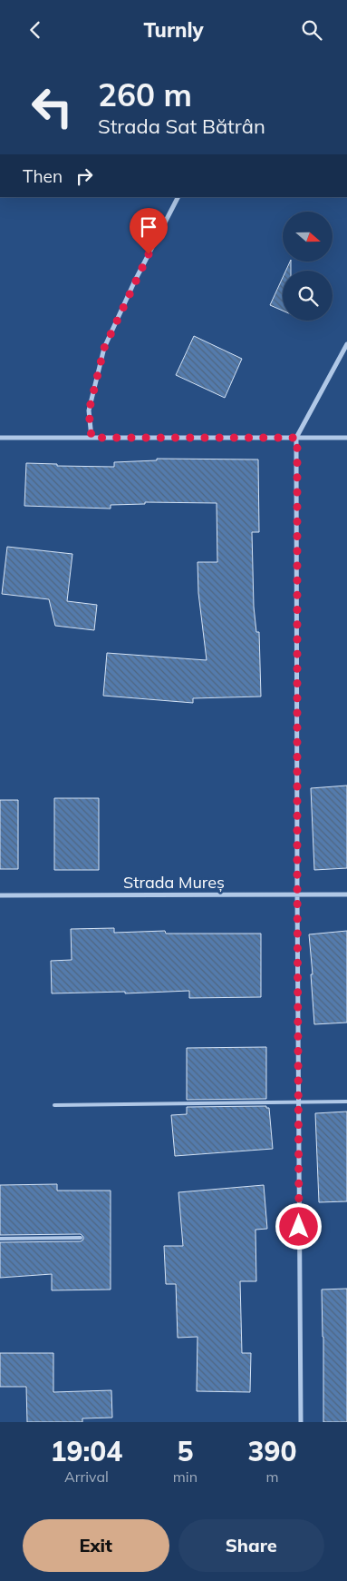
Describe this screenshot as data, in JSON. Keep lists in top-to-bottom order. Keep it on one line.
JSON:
{"streets":{"street":["Strada Mureș"]},"north":"right","page":{"header":"Turnly","turn":["260 m","Strada Sat Bătrân"],"then":"Then","eta":["19:04","Arrival","5","min","390","m"],"buttons":["Exit","Share"]}}
